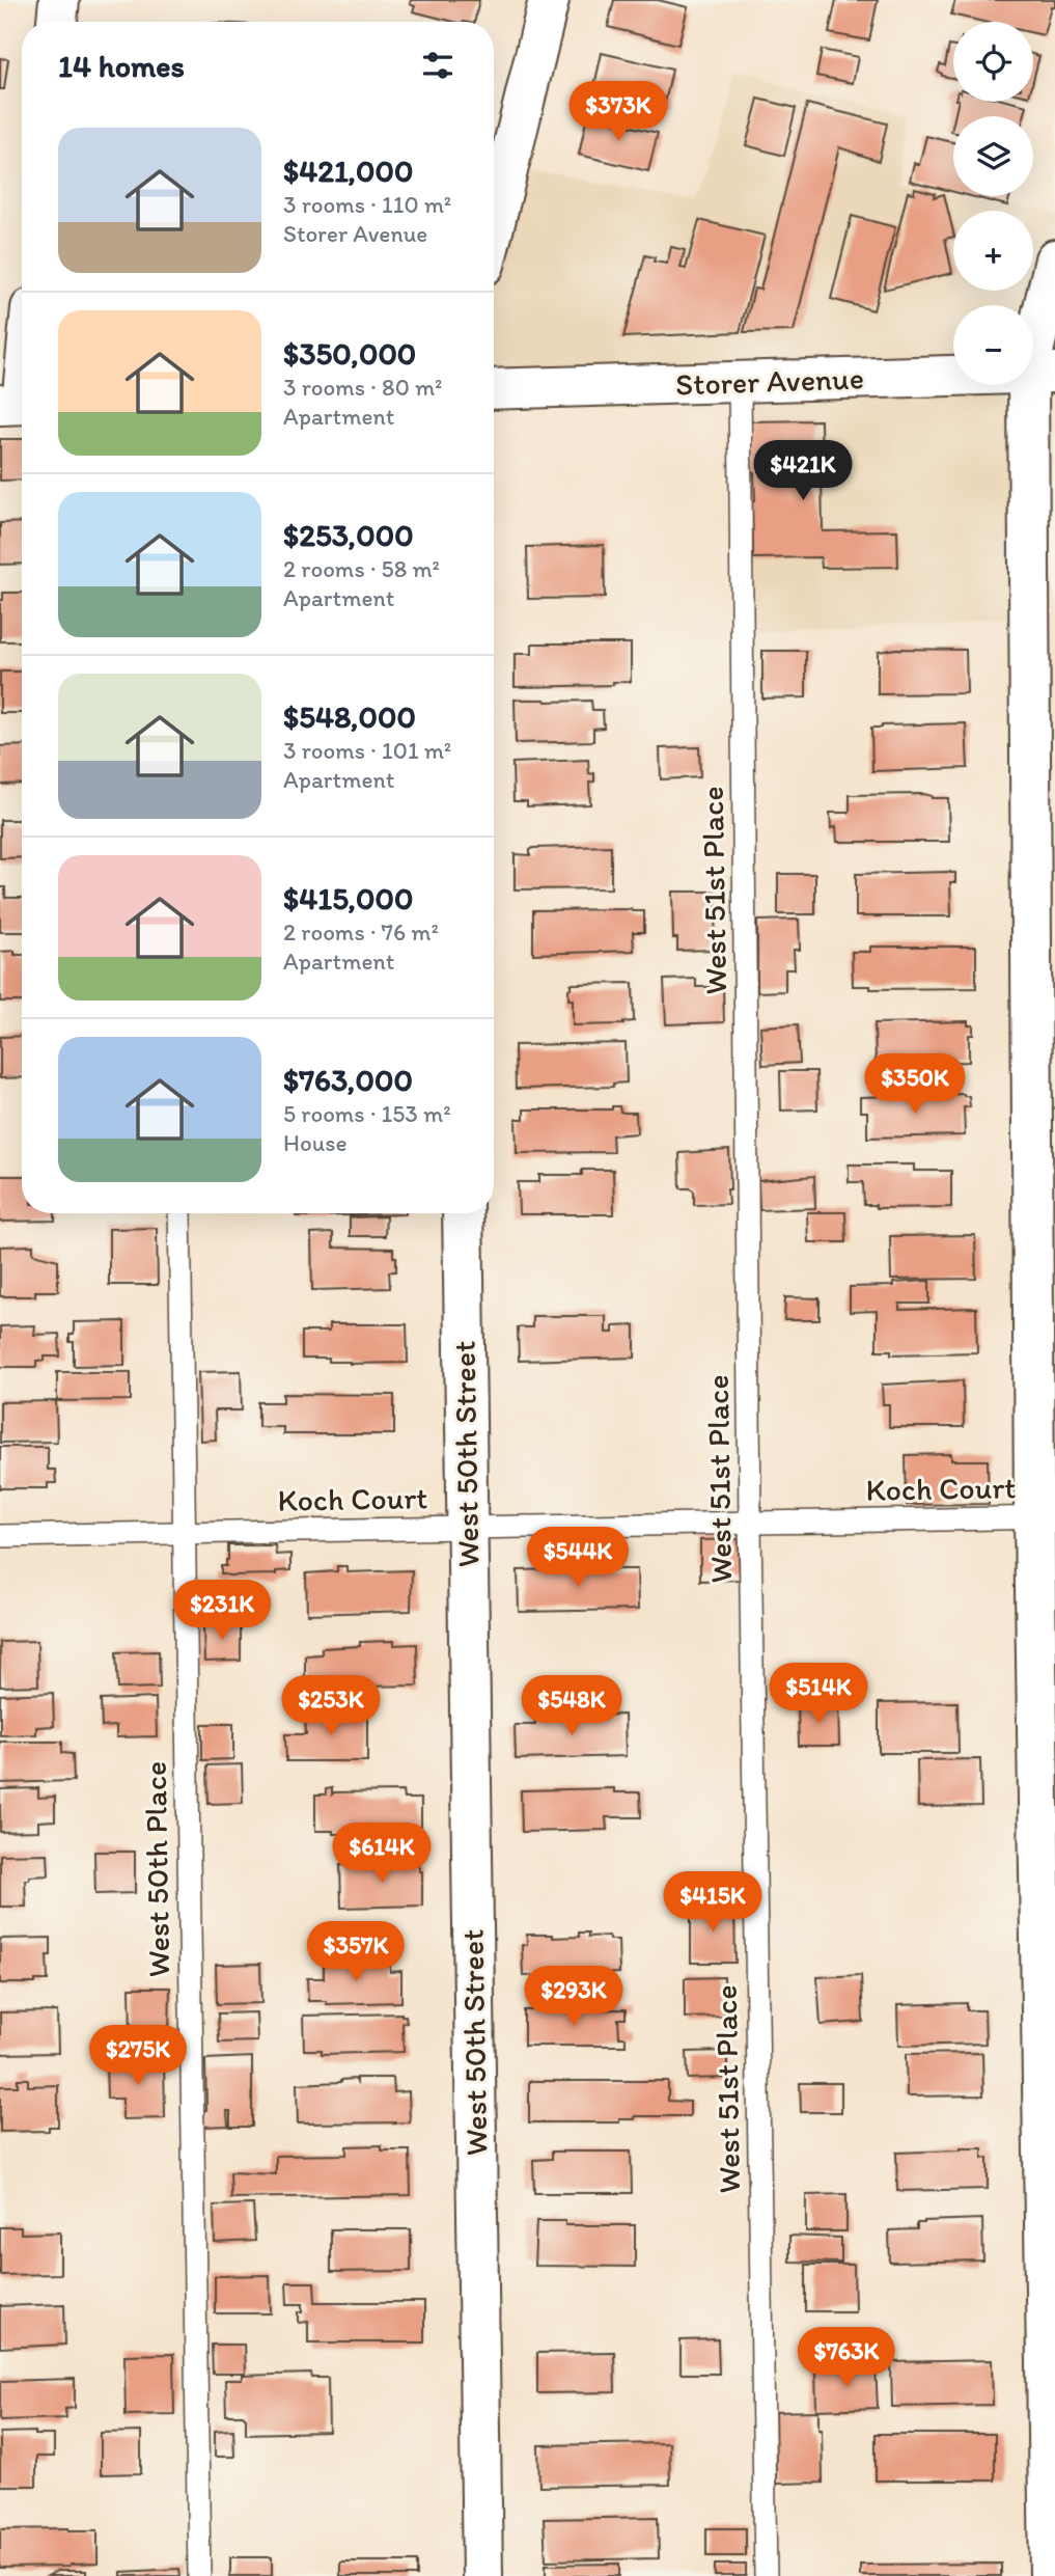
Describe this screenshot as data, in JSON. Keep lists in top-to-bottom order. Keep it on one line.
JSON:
{"streets":{"street":["Storer Avenue","West 50th Street"],"lane":["West 51st Place","Koch Court","West 50th Place"]},"crossings":[["Storer Avenue","West 51st Place"],["West 51st Place","Koch Court"],["West 50th Street","Koch Court"],["Koch Court","West 50th Place"]],"page":{"map_buttons":["+","−"],"heading":"14 homes","price":["$373K","$421K","$350K","$544K","$231K","$514K","$253K","$548K","$614K","$415K","$357K","$293K","$275K","$763K"],"list":[{"name":"$421,000","note":"3 rooms · 110 m² · Storer Avenue"},{"name":"$350,000","note":"3 rooms · 80 m² · Apartment"},{"name":"$253,000","note":"2 rooms · 58 m² · Apartment"},{"name":"$548,000","note":"3 rooms · 101 m² · Apartment"},{"name":"$415,000","note":"2 rooms · 76 m² · Apartment"},{"name":"$763,000","note":"5 rooms · 153 m² · House"}]}}
